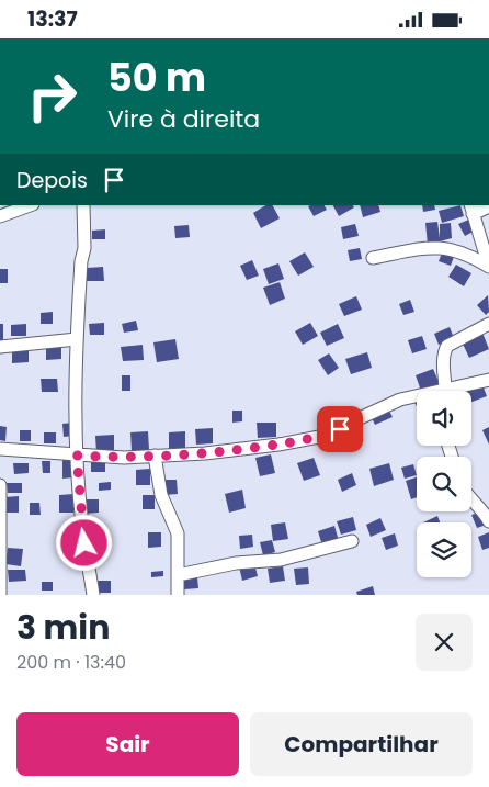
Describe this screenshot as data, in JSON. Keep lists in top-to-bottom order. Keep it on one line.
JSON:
{"page":{"status":"13:37","turn":["50 m","Vire à direita"],"then":"Depois","heading":["3 min","200 m · 13:40"],"buttons":["Sair","Compartilhar"]}}
